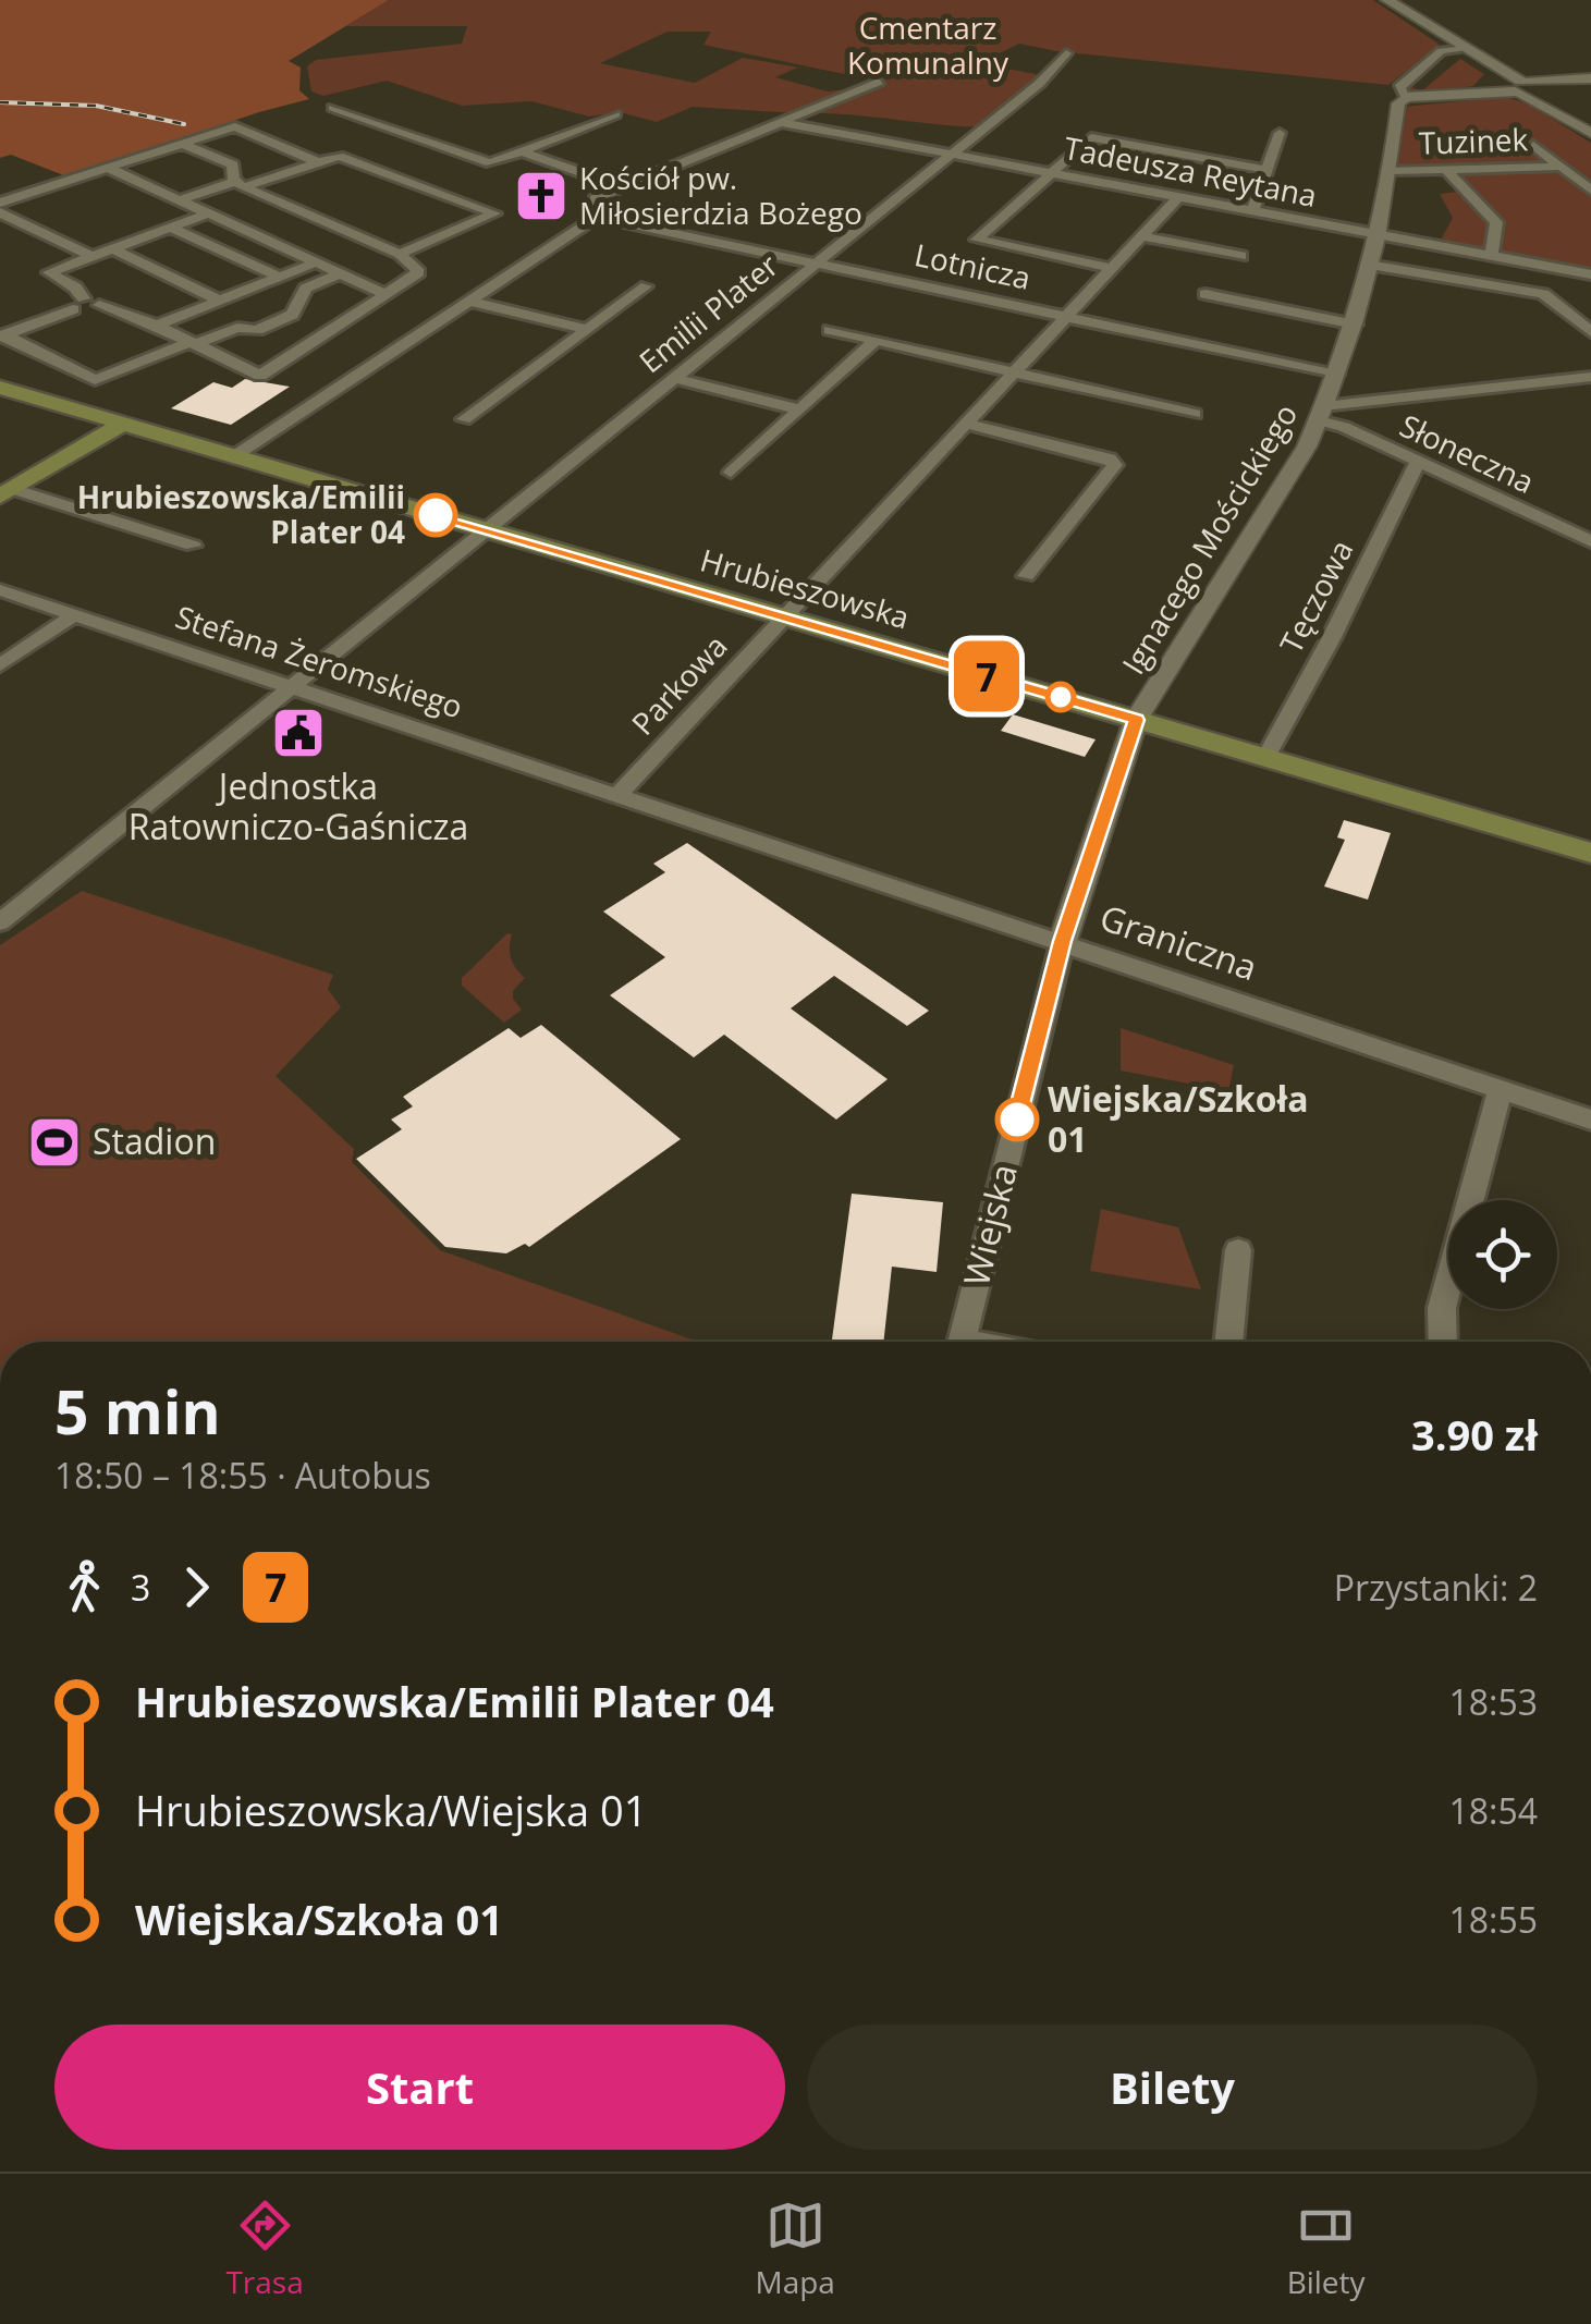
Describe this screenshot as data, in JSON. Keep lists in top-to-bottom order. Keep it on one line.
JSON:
{"streets":{"main road":["Hrubieszowska"],"street":["Tuzinek","Tadeusza Reytana","Lotnicza","Emilii Plater","Słoneczna","Ignacego Mościckiego","Tęczowa","Stefana Żeromskiego","Parkowa","Graniczna","Wiejska"]},"crossings":[["Tuzinek","Ignacego Mościckiego"],["Tadeusza Reytana","Emilii Plater"],["Tadeusza Reytana","Ignacego Mościckiego"],["Tadeusza Reytana","Parkowa"],["Lotnicza","Emilii Plater"],["Lotnicza","Ignacego Mościckiego"],["Lotnicza","Parkowa"],["Emilii Plater","Hrubieszowska"],["Emilii Plater","Stefana Żeromskiego"],["Słoneczna","Ignacego Mościckiego"],["Słoneczna","Tęczowa"],["Ignacego Mościckiego","Hrubieszowska"],["Ignacego Mościckiego","Wiejska"],["Hrubieszowska","Tęczowa"],["Hrubieszowska","Parkowa"],["Hrubieszowska","Wiejska"],["Stefana Żeromskiego","Parkowa"],["Stefana Żeromskiego","Graniczna"],["Parkowa","Graniczna"],["Graniczna","Wiejska"]],"parks":["Cmentarz Komunalny"],"places":{"church":["Kościół pw. Miłosierdzia Bożego"],"other":["Hrubieszowska/Emilii Plater 04","Wiejska/Szkoła 01"],"public building":["Jednostka Ratowniczo-Gaśnicza"],"sports":["Stadion"]},"lines":["bus line 7"],"page":{"on_map":"7","heading":["5 min","18:50 – 18:55 · Autobus","3.90 zł"],"legs":["3","7","Przystanki: 2"],"list":[{"name":"Hrubieszowska/Emilii Plater 04","value":"18:53"},{"name":"Hrubieszowska/Wiejska 01","value":"18:54"},{"name":"Wiejska/Szkoła 01","value":"18:55"}],"buttons":["Start","Bilety"],"tabs":["Trasa","Mapa","Bilety"]}}
